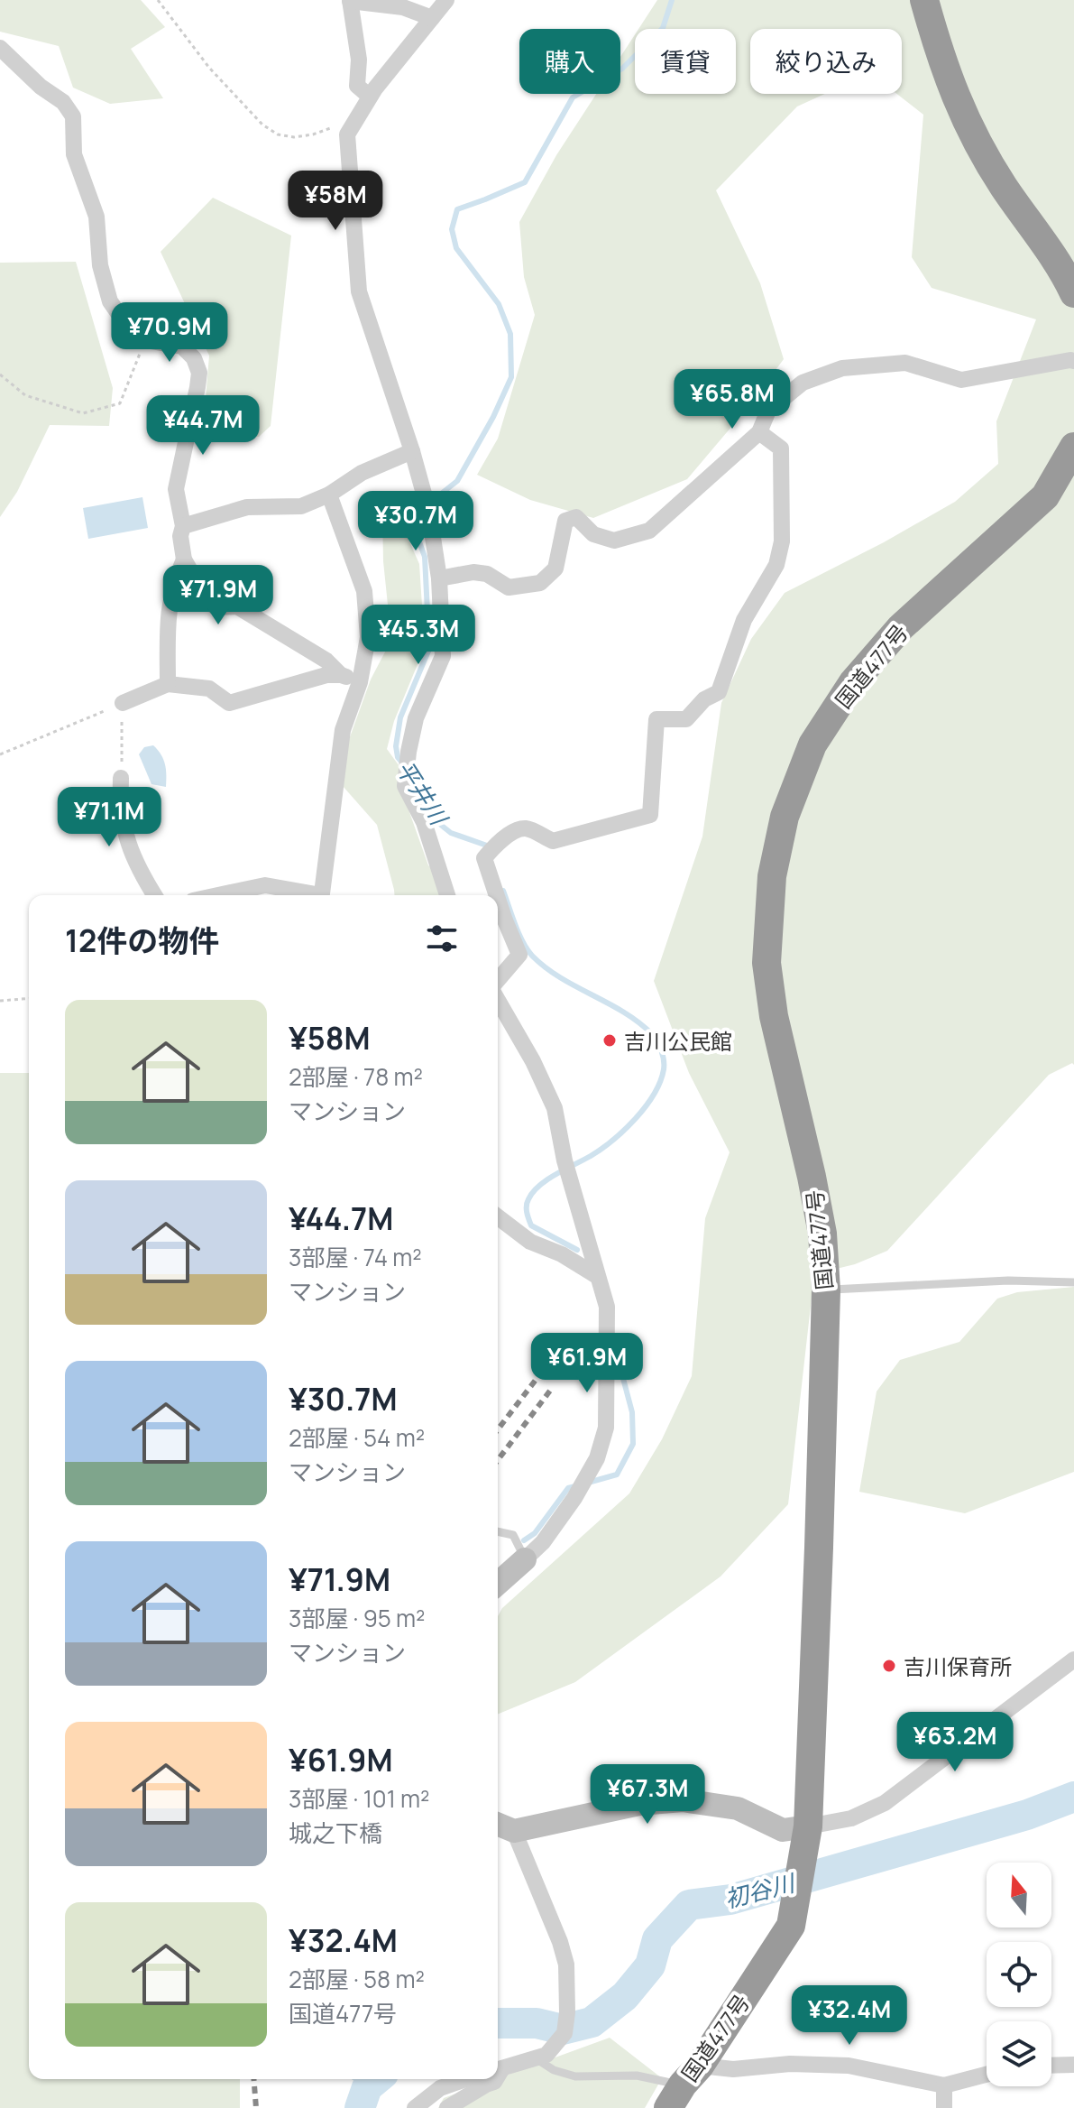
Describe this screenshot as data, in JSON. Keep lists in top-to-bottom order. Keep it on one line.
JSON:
{"streets":{"highway":["国道477号"]},"water":["平井川","初谷川"],"places":["吉川公民館","吉川保育所"],"north":"top","page":{"chip":["購入","賃貸","絞り込み"],"price":["¥58M","¥70.9M","¥65.8M","¥44.7M","¥30.7M","¥71.9M","¥45.3M","¥71.1M","¥61.9M","¥63.2M","¥67.3M","¥32.4M"],"heading":"12件の物件","list":[{"name":"¥58M","note":"2部屋 · 78 m² · マンション"},{"name":"¥44.7M","note":"3部屋 · 74 m² · マンション"},{"name":"¥30.7M","note":"2部屋 · 54 m² · マンション"},{"name":"¥71.9M","note":"3部屋 · 95 m² · マンション"},{"name":"¥61.9M","note":"3部屋 · 101 m² · 城之下橋"},{"name":"¥32.4M","note":"2部屋 · 58 m² · 国道477号"}]}}
